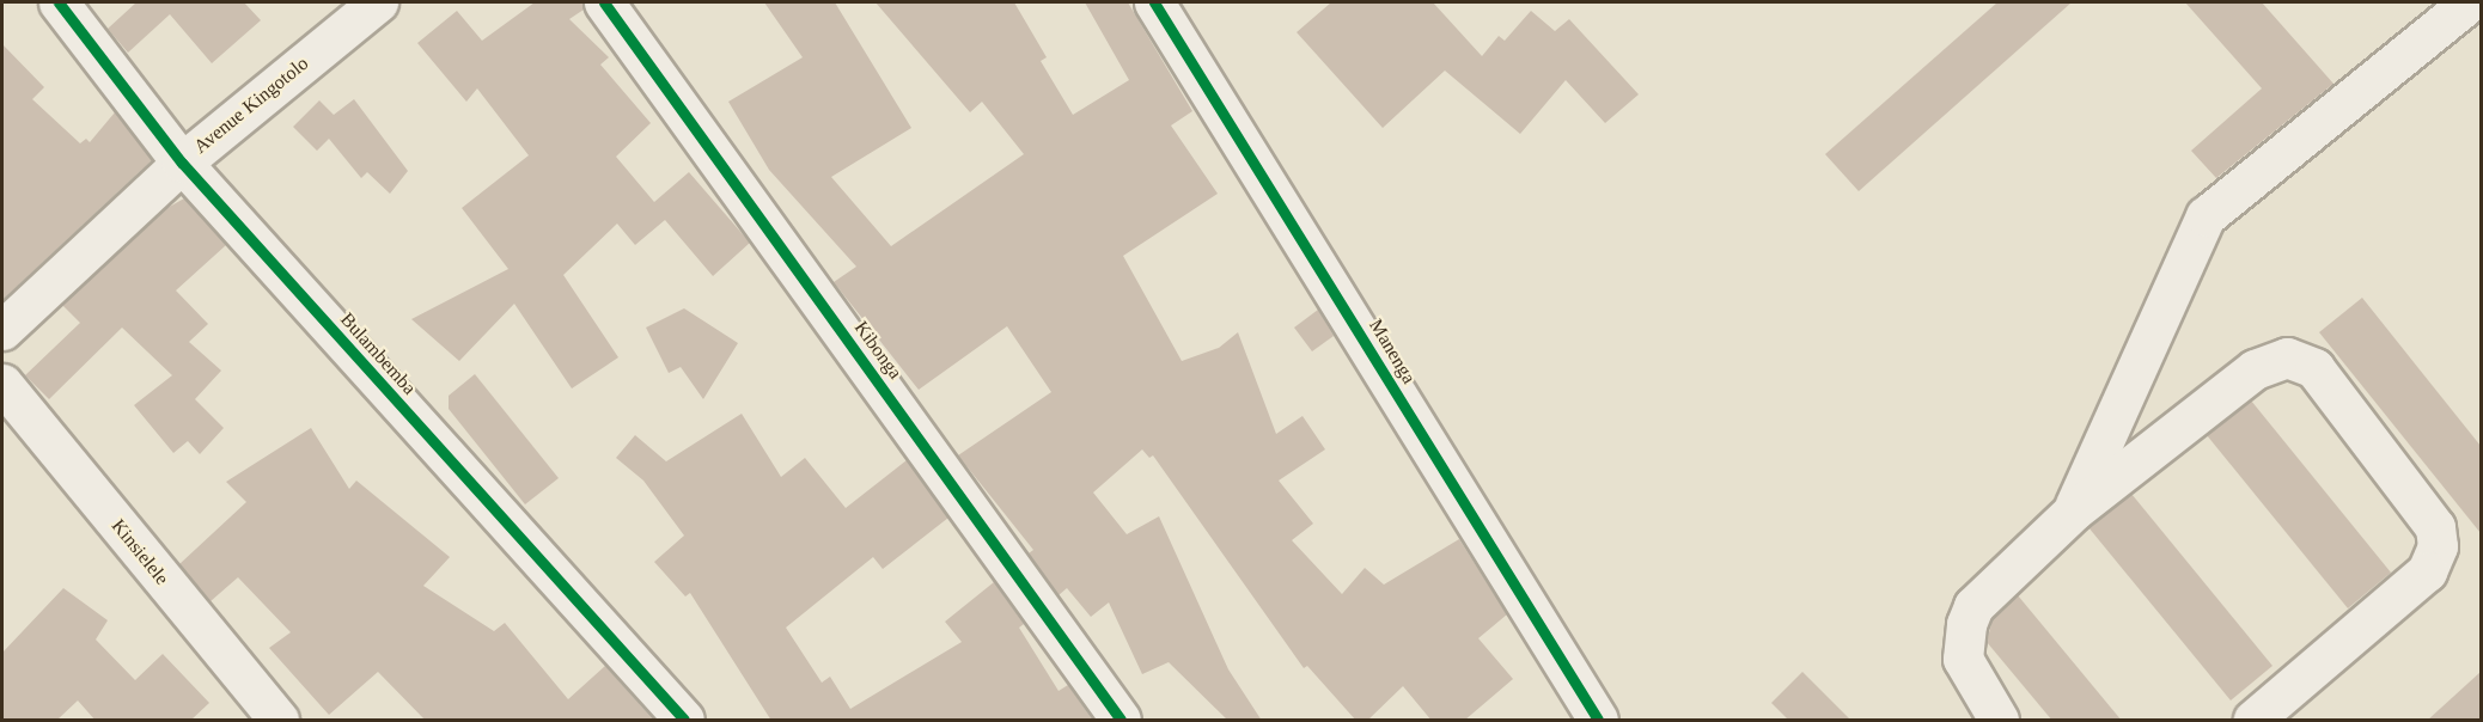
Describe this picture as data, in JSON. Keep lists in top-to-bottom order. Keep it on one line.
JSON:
{"streets":{"street":["Avenue Kingotolo","Kibonga","Manenga","Bulambemba","Kinsielele"]},"crossings":[["Avenue Kingotolo","Bulambemba"]]}
